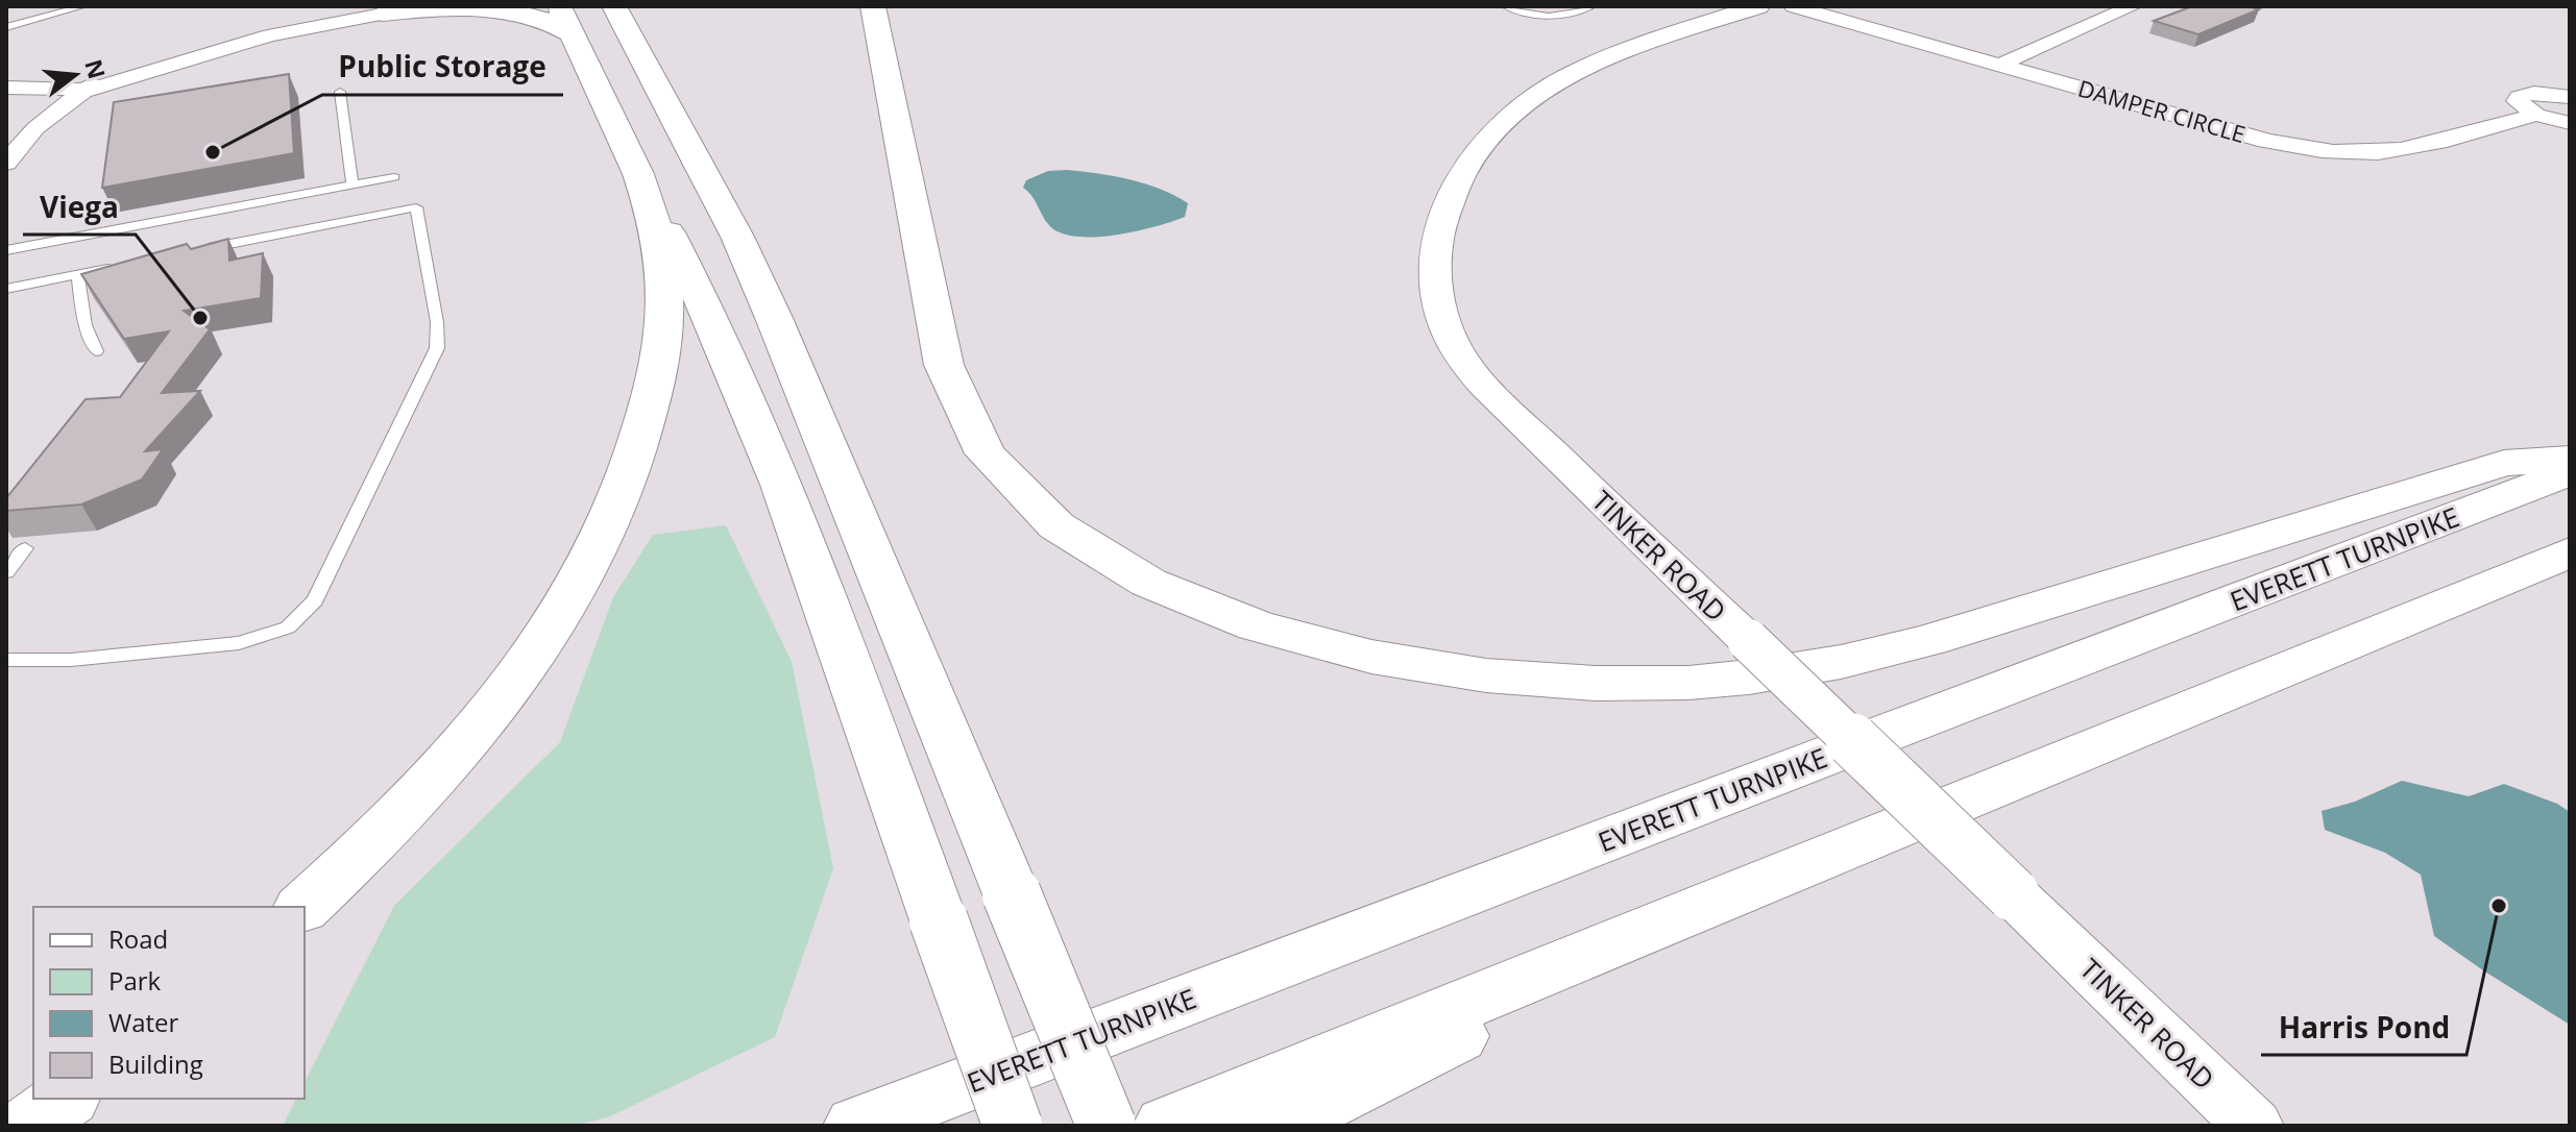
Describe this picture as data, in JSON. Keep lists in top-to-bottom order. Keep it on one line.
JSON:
{"streets":{"main road":["EVERETT TURNPIKE"],"street":["DAMPER CIRCLE","TINKER ROAD"]},"places":["Public Storage","Viega","Harris Pond"],"legend":["Road","Park","Water","Building"],"north":"right"}
